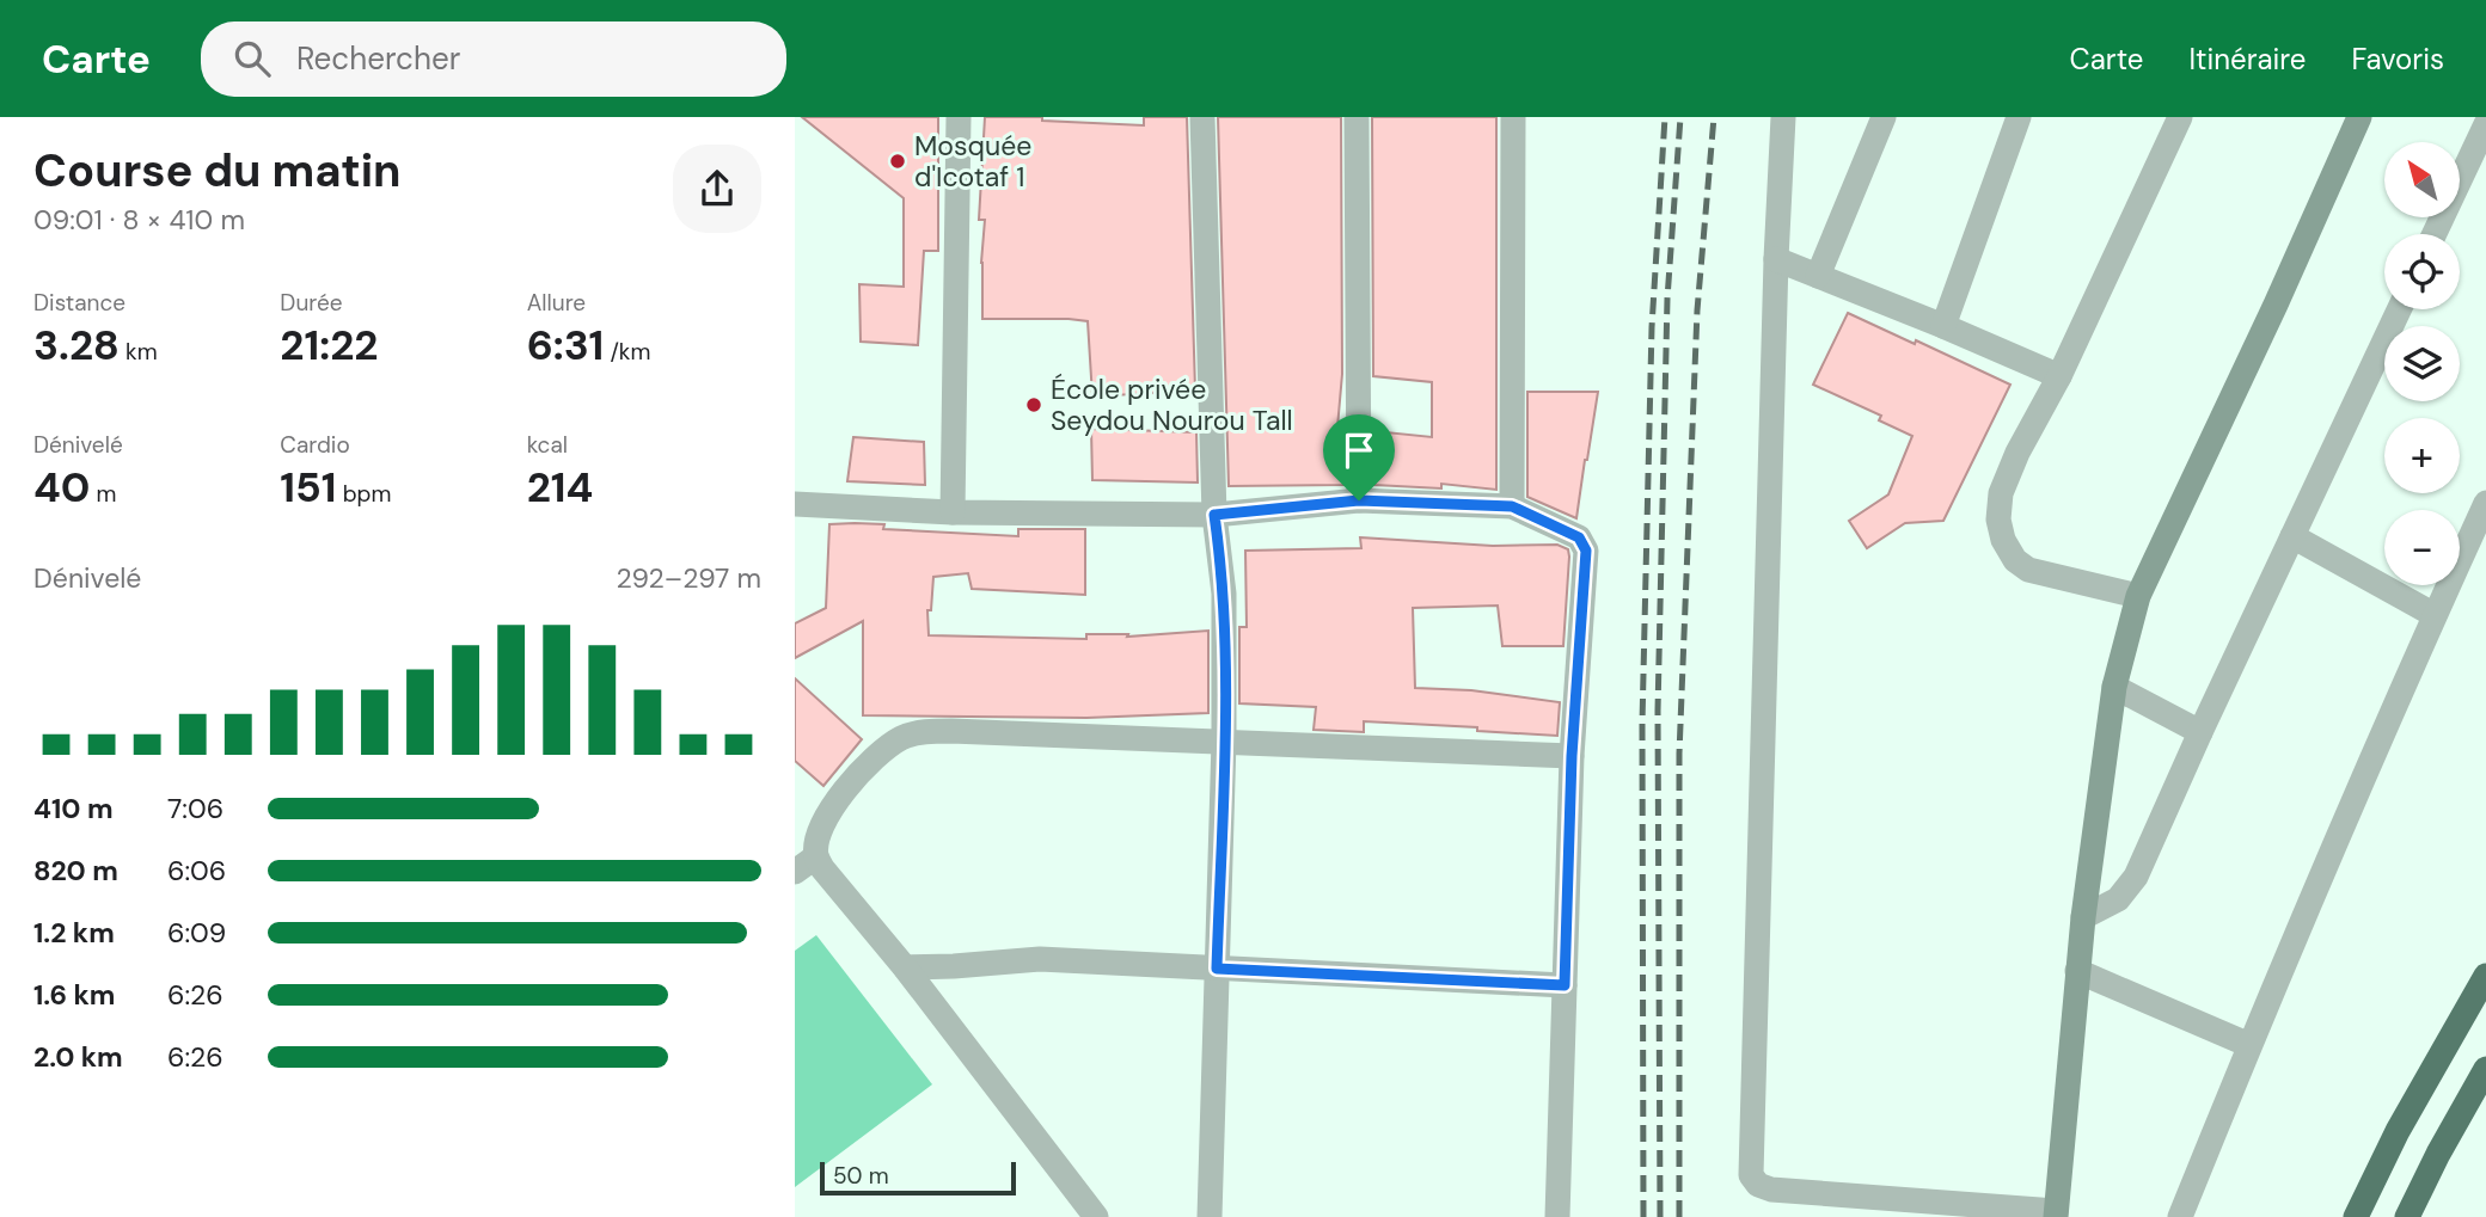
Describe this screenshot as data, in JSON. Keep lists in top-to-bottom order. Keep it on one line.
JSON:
{"places":["Mosquée d'Icotaf 1","École privée Seydou Nourou Tall"],"scale_bar":"50 m","north":"top left","page":{"header":"Carte","search":"Rechercher","nav":["Carte","Itinéraire","Favoris"],"heading":["Course du matin","09:01 · 8 × 410 m"],"map_buttons":["+","−"],"stats":[["Distance","3.28 km"],["Durée","21:22"],["Allure","6:31 /km"],["Dénivelé","40 m"],["Cardio","151 bpm"],["kcal","214"]],"chart":["Dénivelé","292–297 m"],"list":[{"name":"410 m","note":"7:06"},{"name":"820 m","note":"6:06"},{"name":"1.2 km","note":"6:09"},{"name":"1.6 km","note":"6:26"},{"name":"2.0 km","note":"6:26"}],"scale":"50 m"}}
